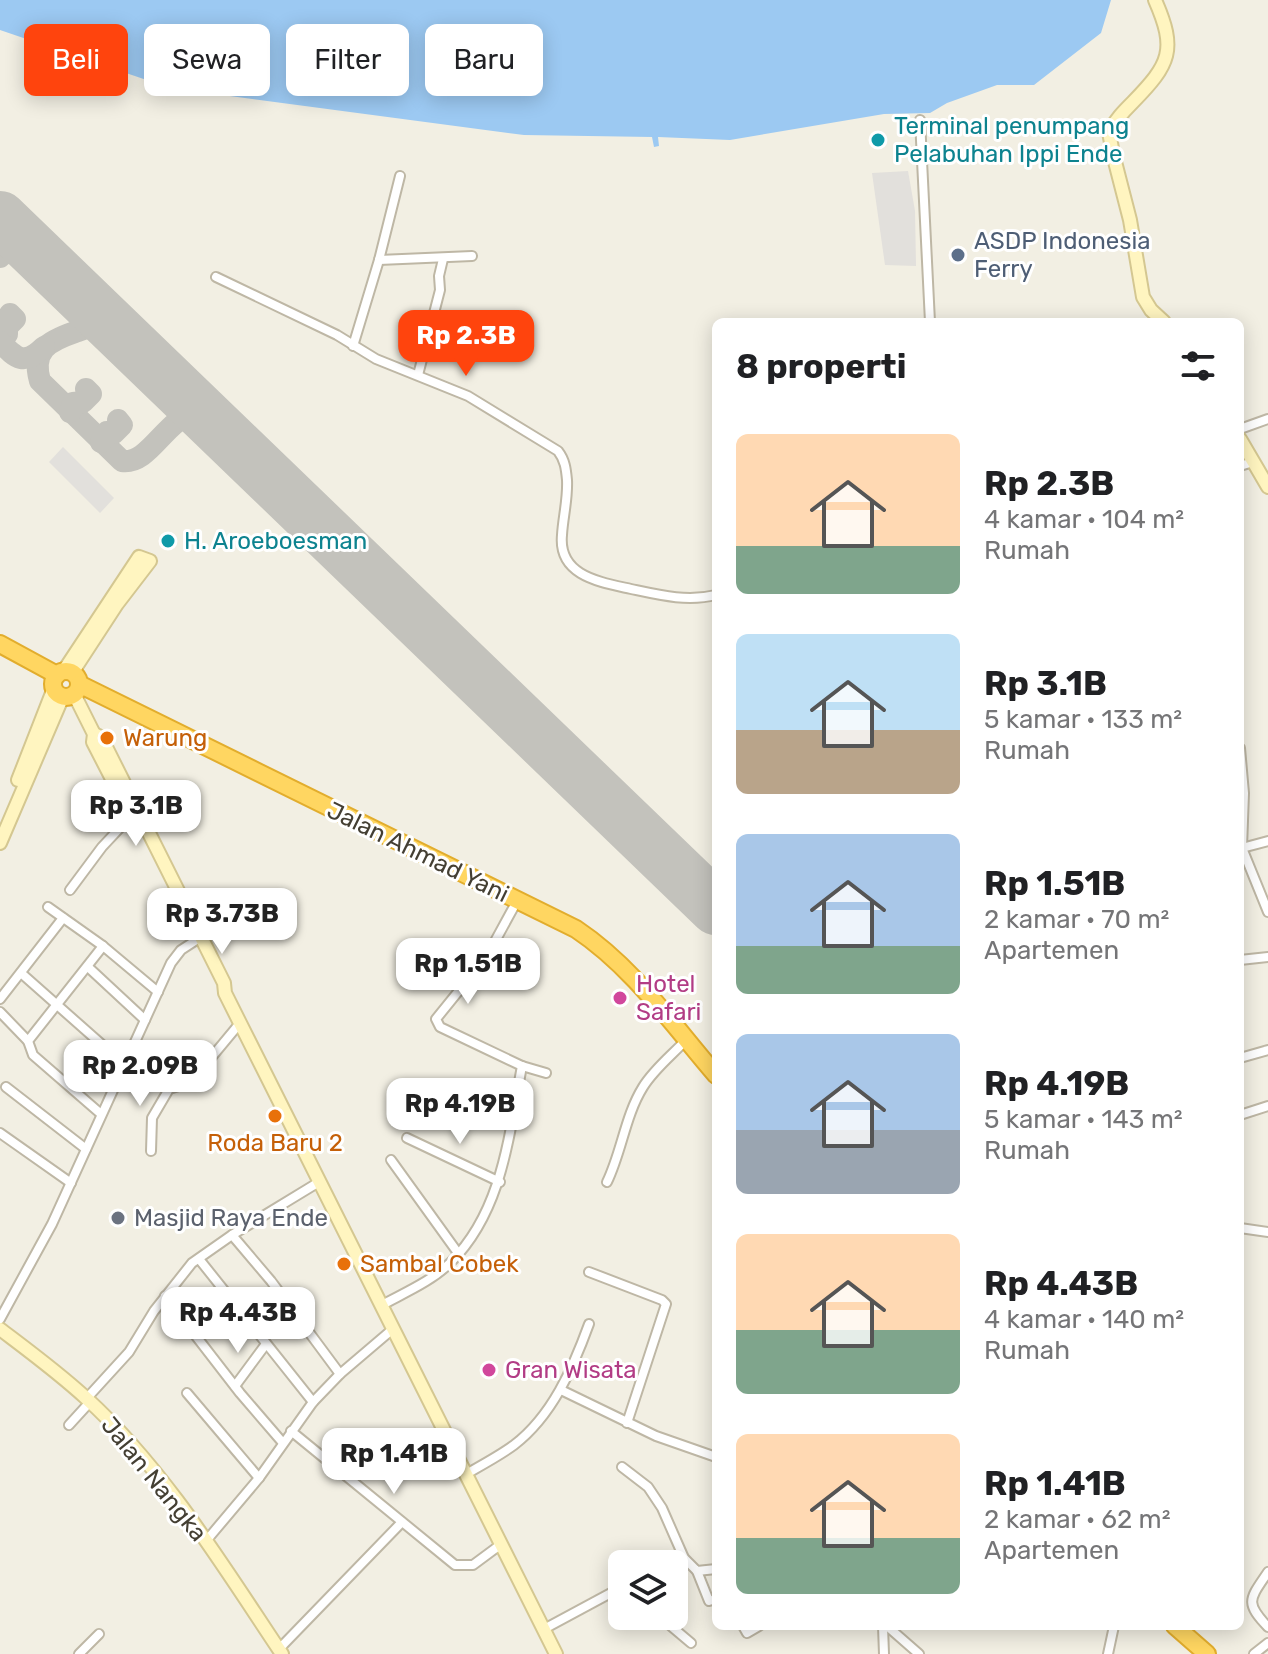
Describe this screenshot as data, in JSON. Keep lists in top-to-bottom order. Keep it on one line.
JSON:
{"streets":{"highway":["Jalan Ahmad Yani"],"street":["Jalan Nangka"]},"places":["Terminal penumpang Pelabuhan Ippi Ende","ASDP Indonesia Ferry","H. Aroeboesman","Warung","Hotel Safari","Roda Baru 2","Masjid Raya Ende","Sambal Cobek","Gran Wisata"],"page":{"chip":["Beli","Sewa","Filter","Baru"],"price":["Rp 2.3B","Rp 3.1B","Rp 3.73B","Rp 1.51B","Rp 2.09B","Rp 4.19B","Rp 4.43B","Rp 1.41B"],"heading":"8 properti","list":[{"name":"Rp 2.3B","note":"4 kamar · 104 m² · Rumah"},{"name":"Rp 3.1B","note":"5 kamar · 133 m² · Rumah"},{"name":"Rp 1.51B","note":"2 kamar · 70 m² · Apartemen"},{"name":"Rp 4.19B","note":"5 kamar · 143 m² · Rumah"},{"name":"Rp 4.43B","note":"4 kamar · 140 m² · Rumah"},{"name":"Rp 1.41B","note":"2 kamar · 62 m² · Apartemen"}]}}
